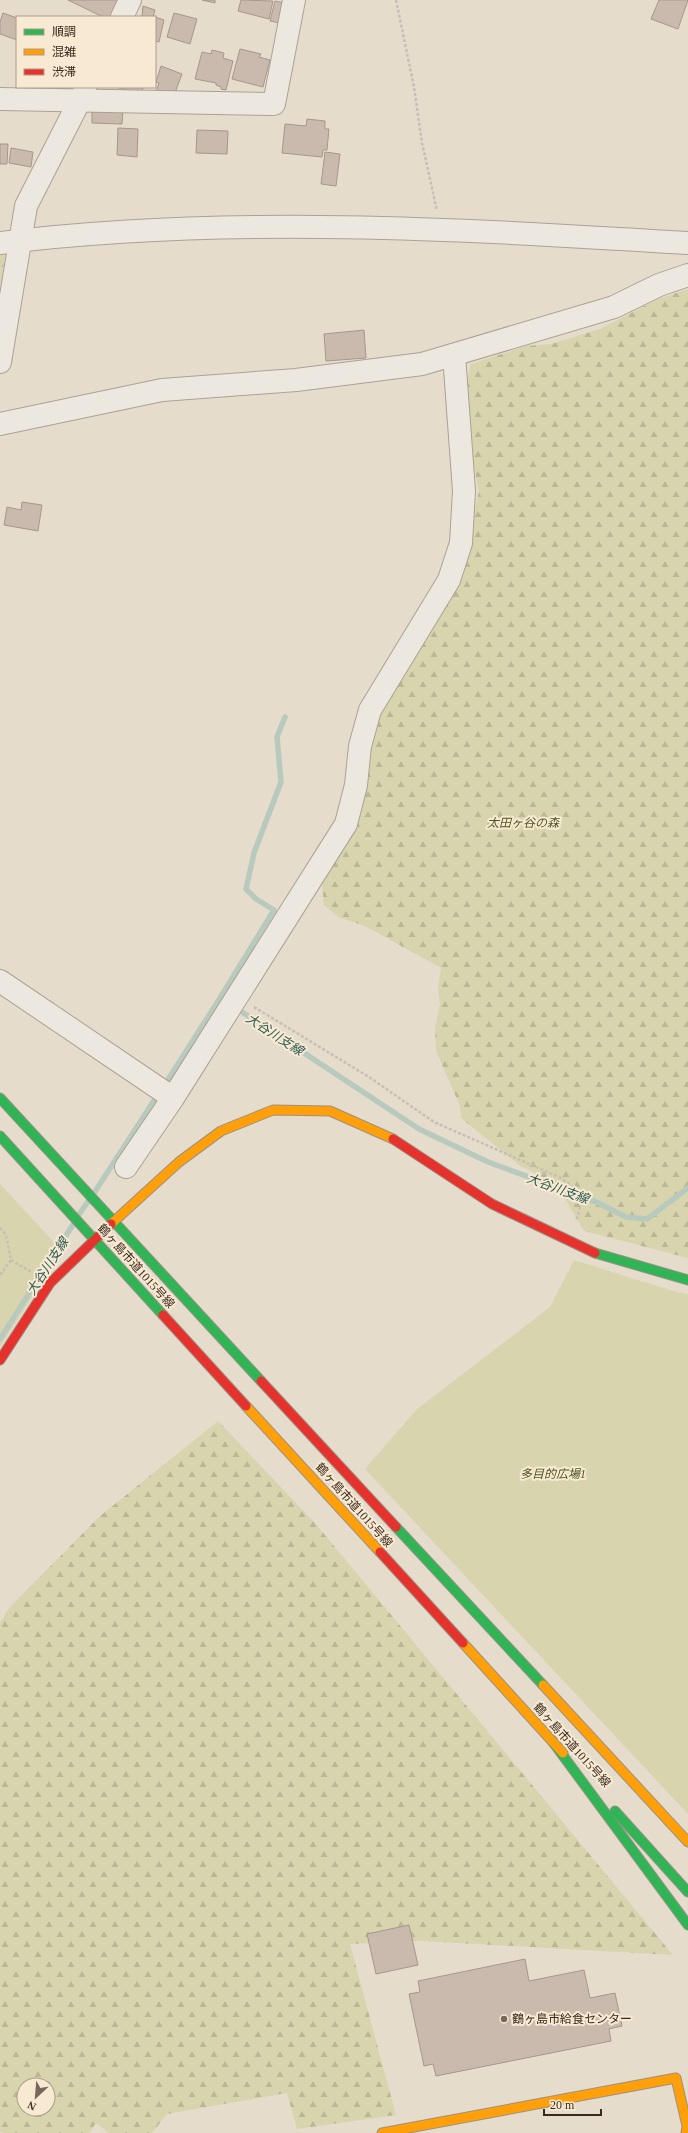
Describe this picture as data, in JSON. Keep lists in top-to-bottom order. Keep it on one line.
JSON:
{"streets":{"main road":["鶴ヶ島市道1015号線"]},"water":["大谷川支線"],"parks":["太田ヶ谷の森","多目的広場1"],"places":["鶴ヶ島市給食センター"],"legend":["順調","混雑","渋滞"],"scale_bar":"20 m","north":"bottom left"}
